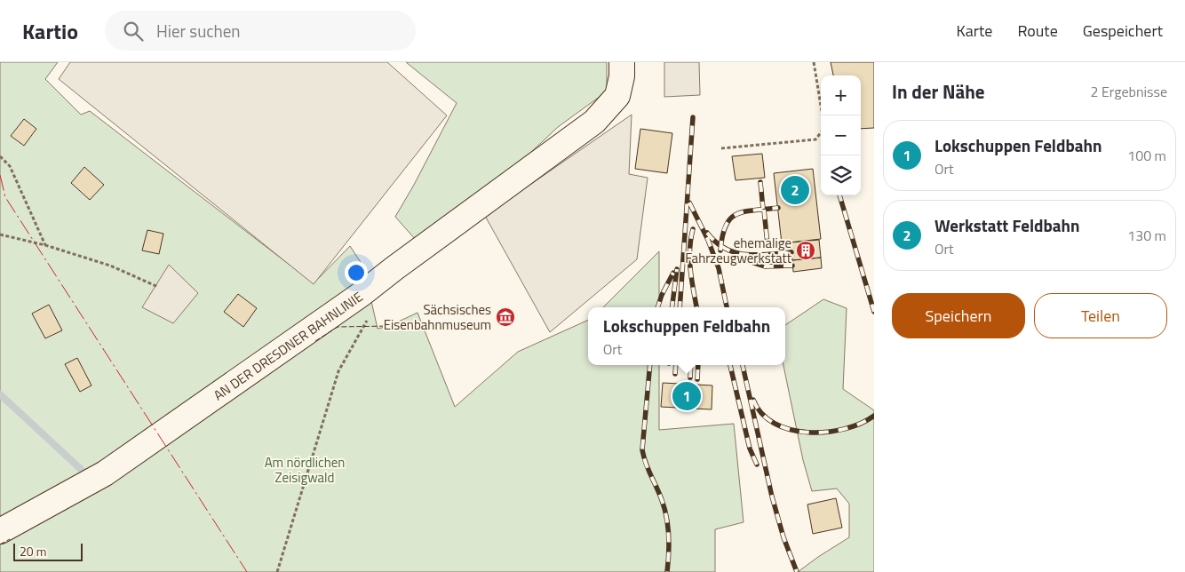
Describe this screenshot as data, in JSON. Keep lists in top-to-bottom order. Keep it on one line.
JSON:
{"streets":{"lane":["AN DER DRESDNER BAHNLINIE"]},"parks":["Am nördlichen Zeisigwald"],"places":{"building":["ehemalige Fahrzeugwerkstatt"],"museum":["Sächsisches Eisenbahnmuseum"]},"scale_bar":"20 m","page":{"header":"Kartio","search":"Hier suchen","nav":["Karte","Route","Gespeichert"],"heading":["In der Nähe","2 Ergebnisse"],"map_buttons":["+","−"],"list":[{"mark":"1","name":"Lokschuppen Feldbahn","note":"Ort","value":"100 m"},{"mark":"2","name":"Werkstatt Feldbahn","note":"Ort","value":"130 m"}],"pins":["2","1"],"buttons":["Speichern","Teilen"],"popup":["Lokschuppen Feldbahn","Ort"],"scale":"20 m"}}
